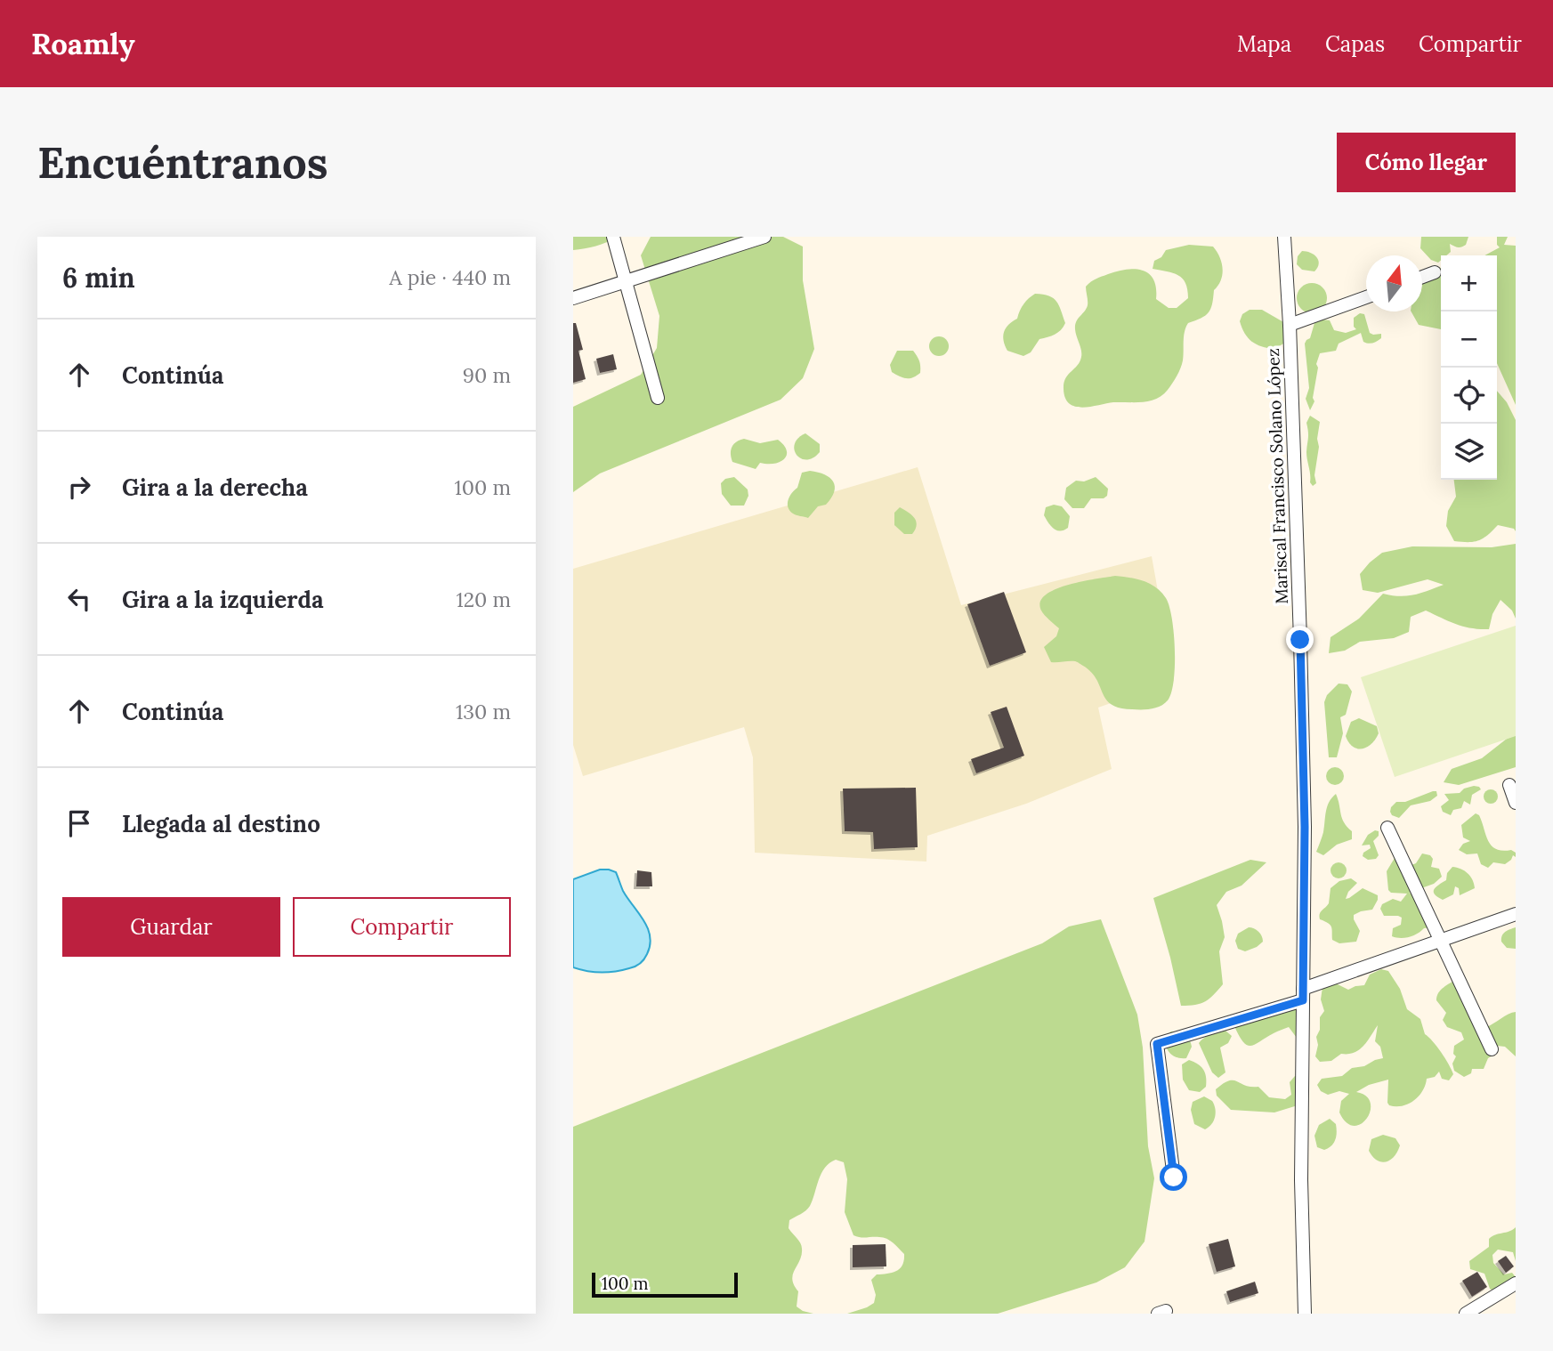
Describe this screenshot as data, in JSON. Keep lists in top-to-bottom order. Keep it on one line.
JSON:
{"streets":{"street":["Mariscal Francisco Solano López"]},"scale_bar":"100 m","north":"top","page":{"header":"Roamly","nav":["Mapa","Capas","Compartir"],"buttons":["Cómo llegar",["Guardar","Compartir"]],"title":"Encuéntranos","heading":["6 min","A pie · 440 m"],"map_buttons":["+","−"],"list":[["Continúa","90 m"],["Gira a la derecha","100 m"],["Gira a la izquierda","120 m"],["Continúa","130 m"],"Llegada al destino"],"scale":"100 m"}}
